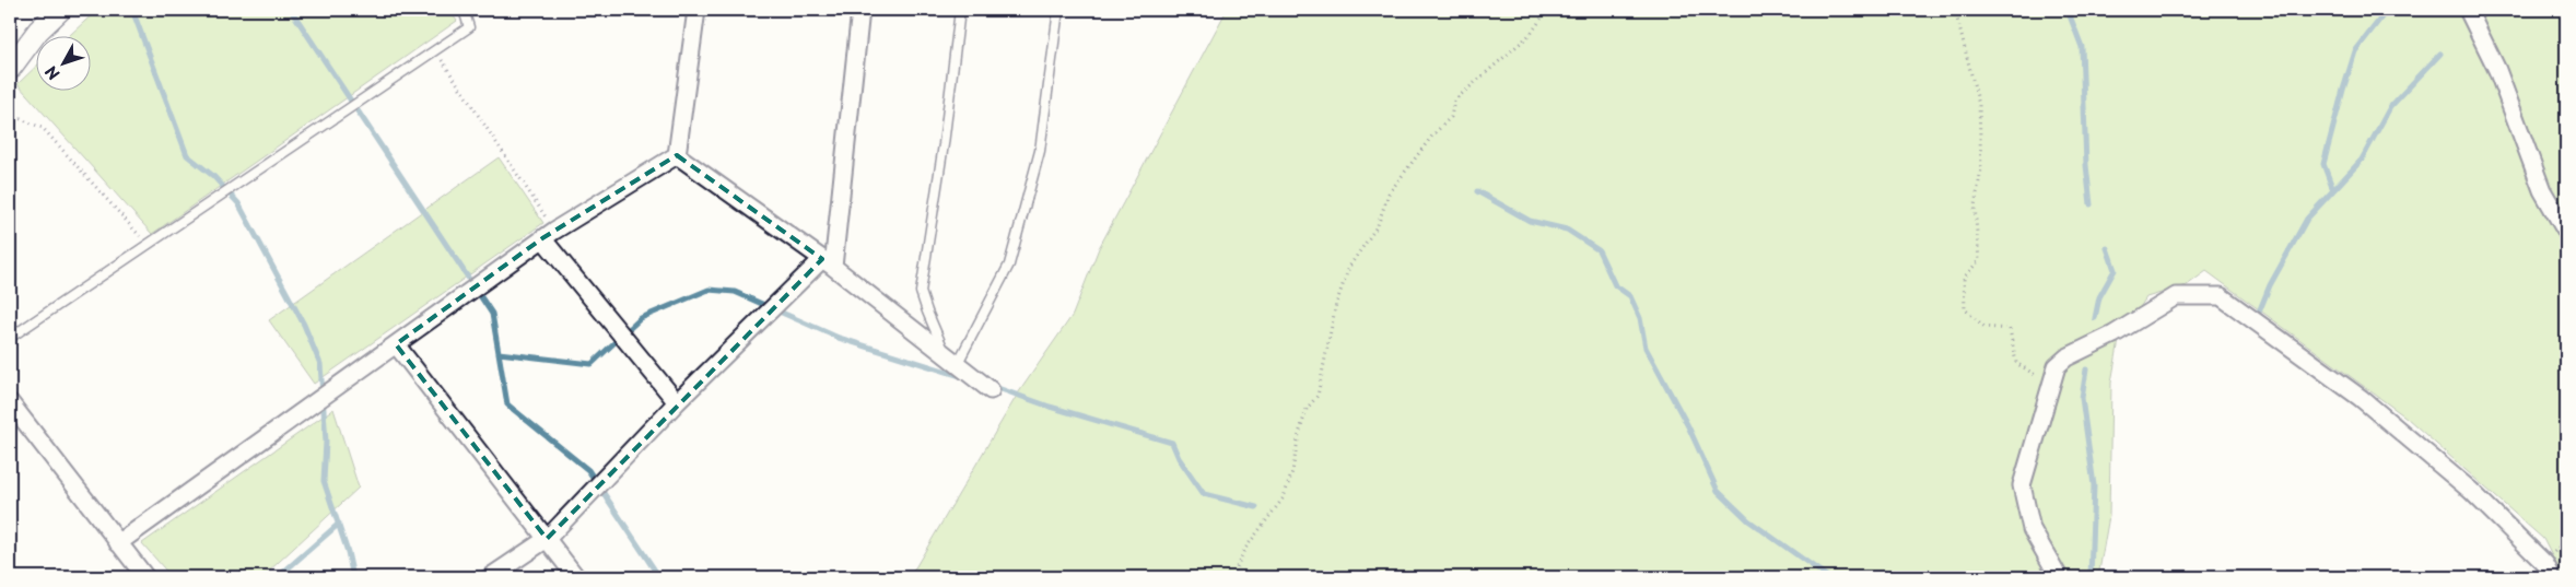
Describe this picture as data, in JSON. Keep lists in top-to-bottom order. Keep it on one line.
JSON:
{"north":"bottom left"}
